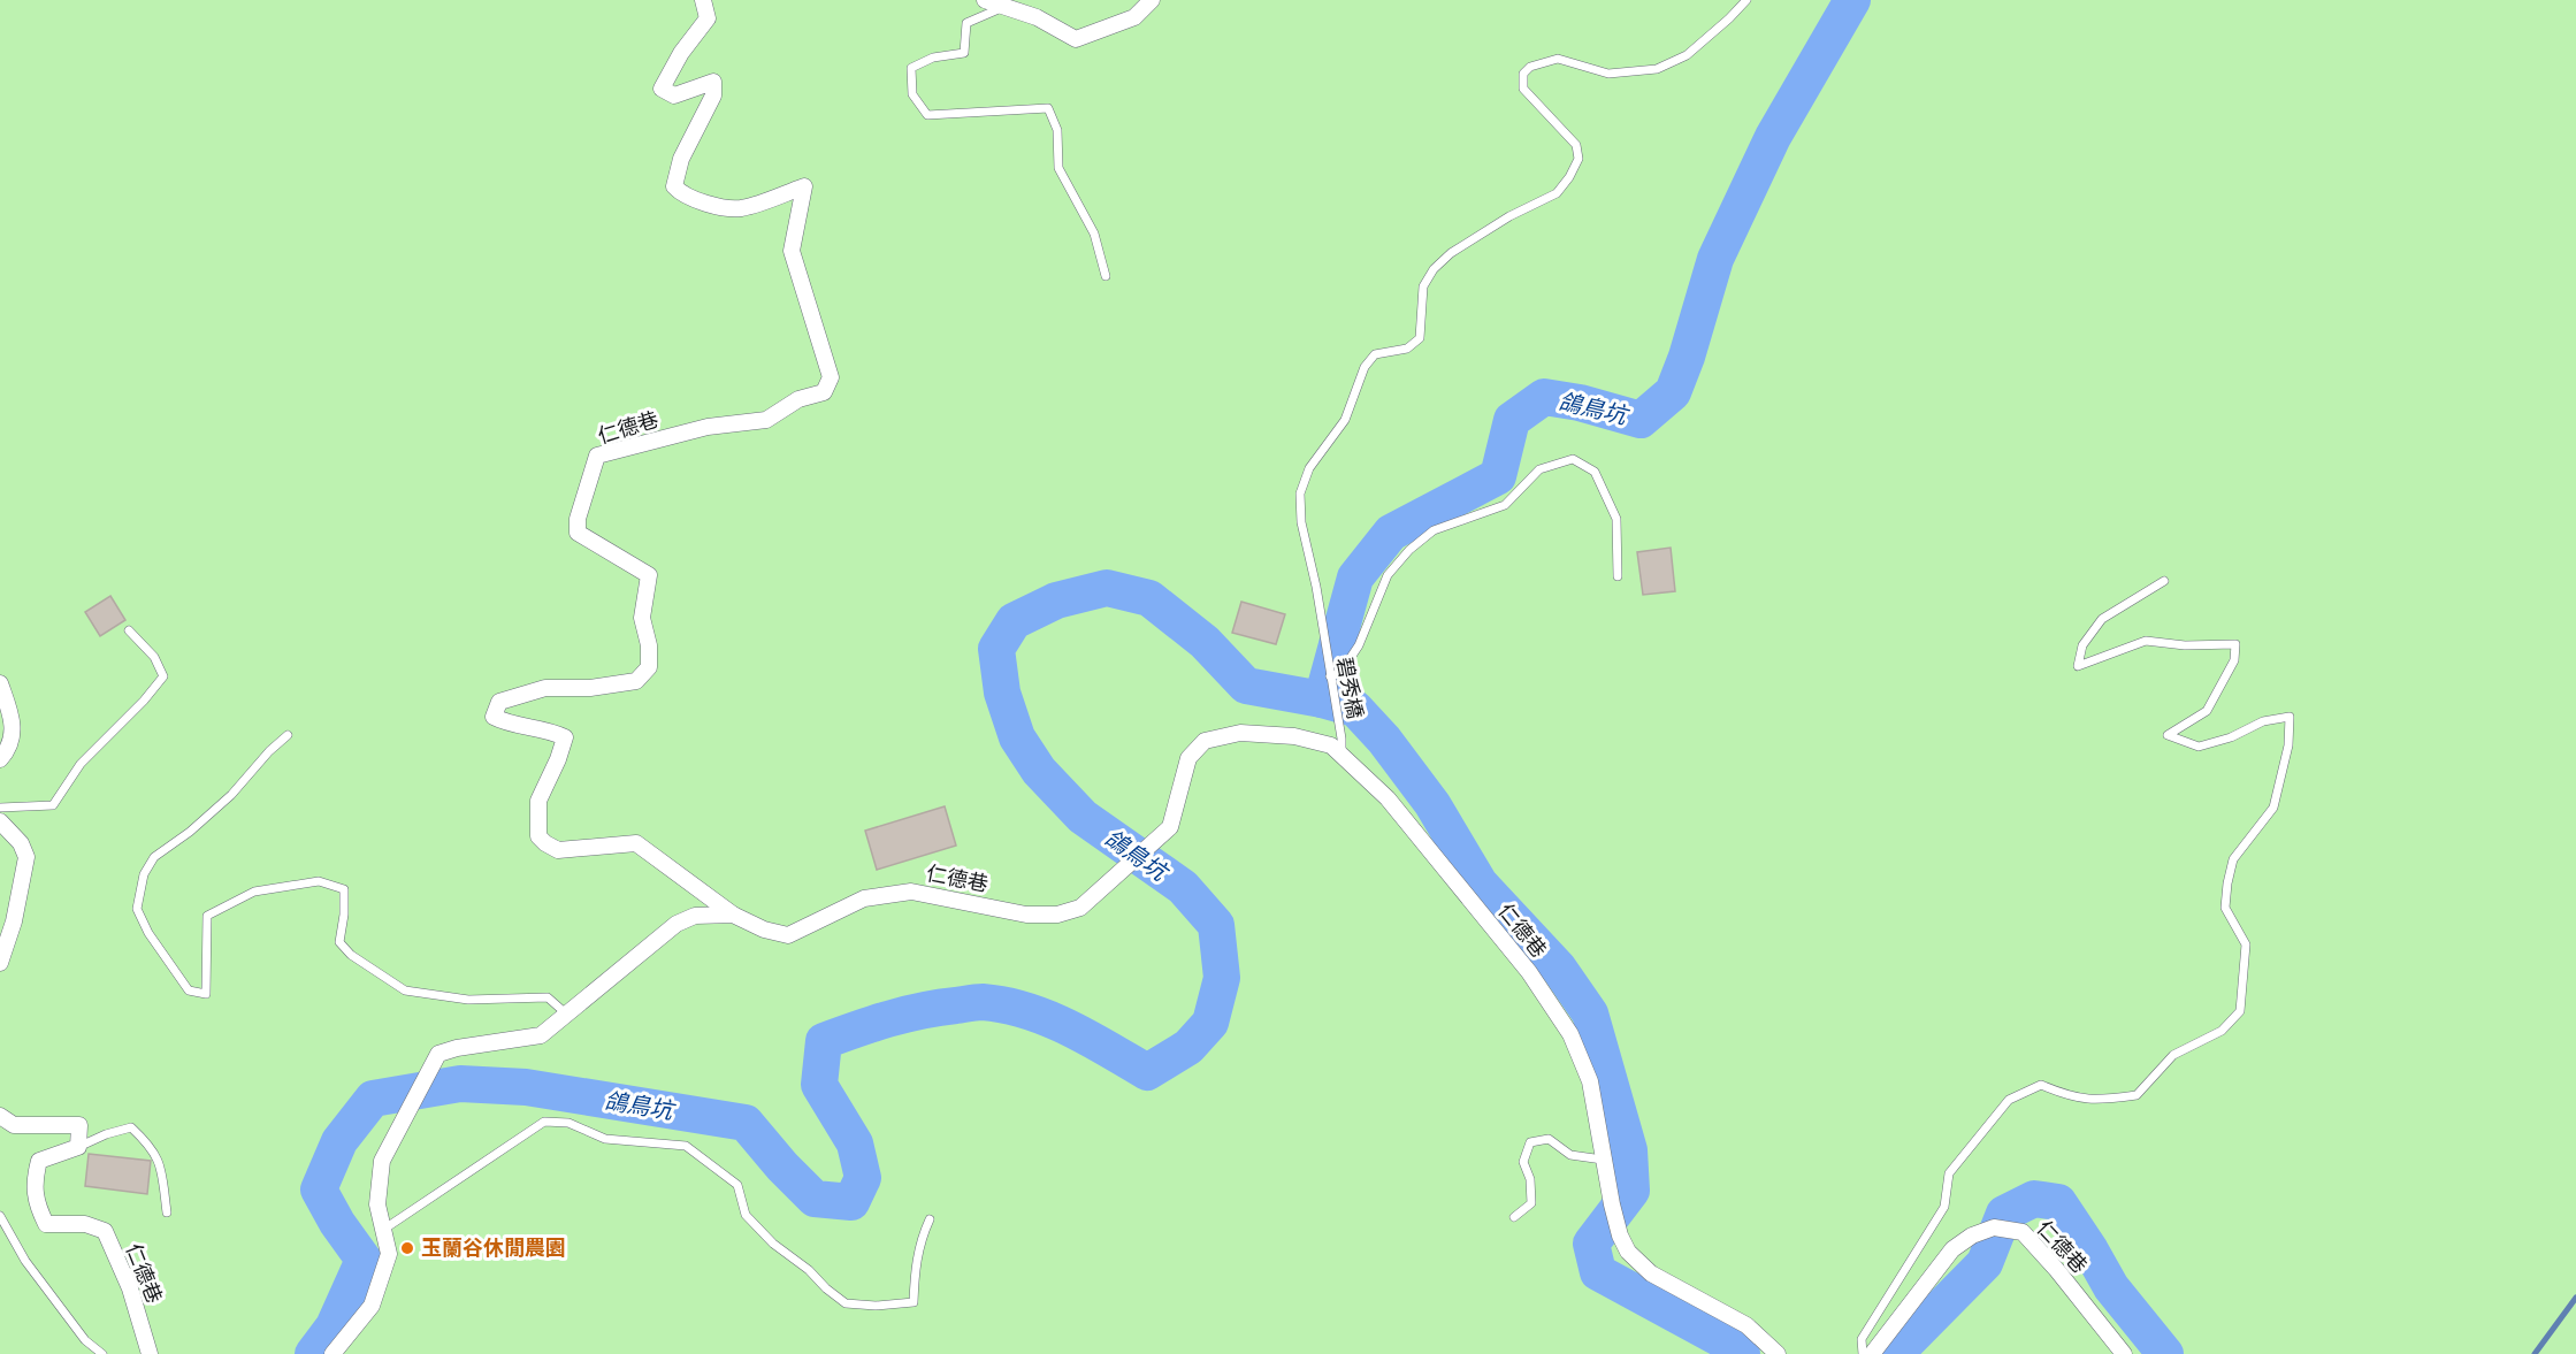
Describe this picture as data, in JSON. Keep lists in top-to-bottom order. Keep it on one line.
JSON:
{"streets":{"street":["仁德巷"],"lane":["碧秀橋"]},"crossings":[["仁德巷","碧秀橋"]],"water":["鴿鳥坑"],"places":["玉蘭谷休閒農園"]}
